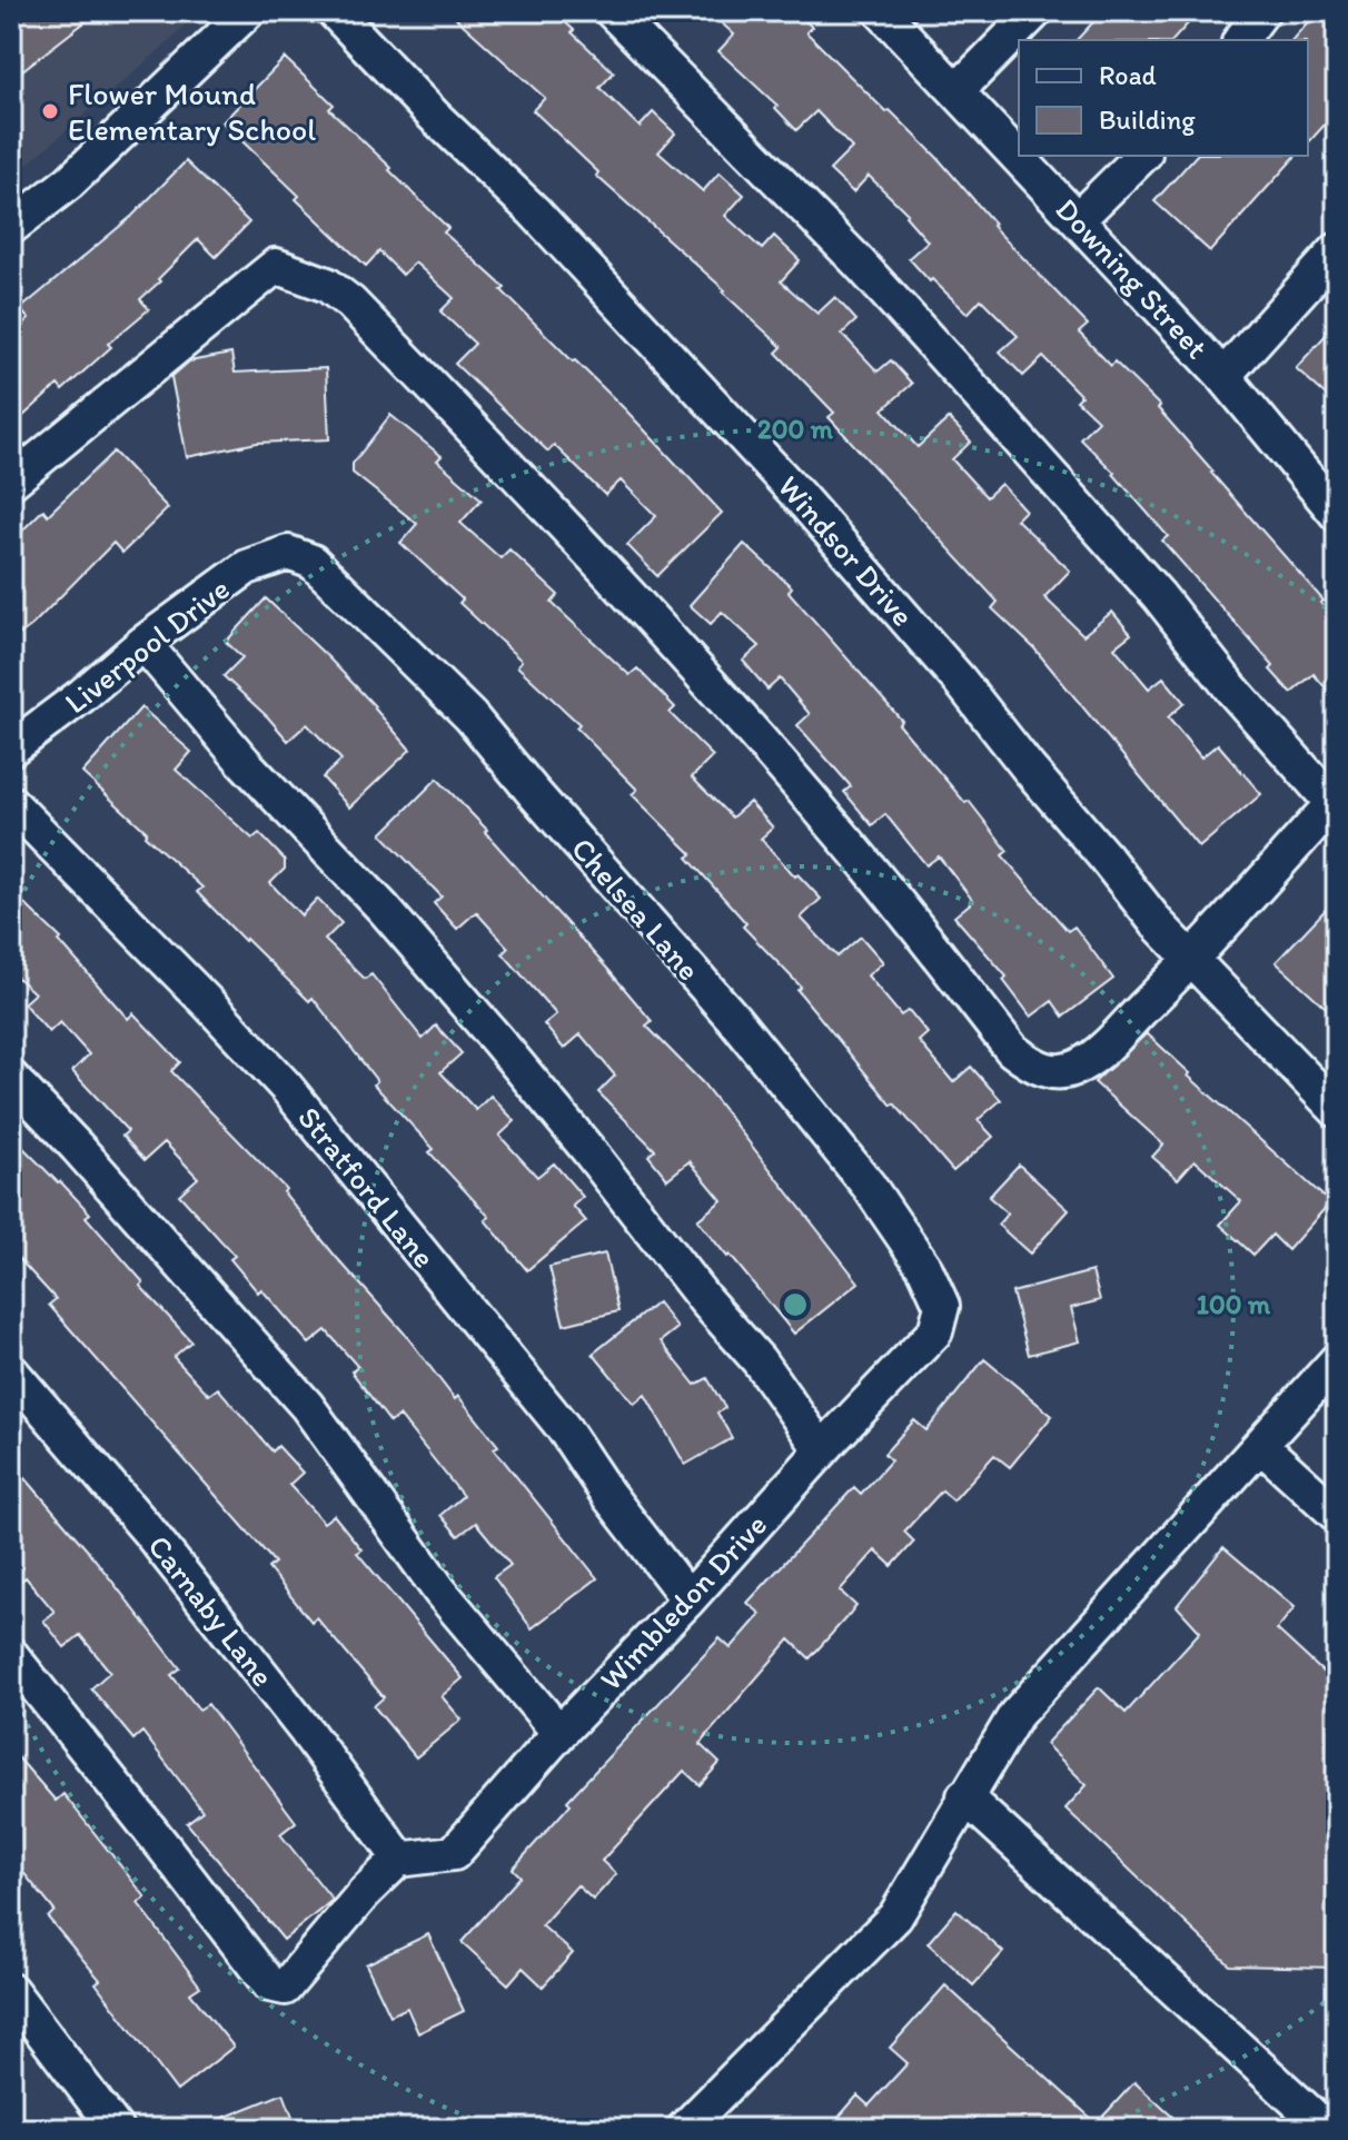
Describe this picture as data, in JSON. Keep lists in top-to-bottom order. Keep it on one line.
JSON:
{"streets":{"street":["Downing Street","Windsor Drive","Liverpool Drive","Chelsea Lane","Stratford Lane","Wimbledon Drive","Carnaby Lane"]},"crossings":[["Liverpool Drive","Chelsea Lane"],["Chelsea Lane","Wimbledon Drive"],["Stratford Lane","Wimbledon Drive"],["Wimbledon Drive","Carnaby Lane"]],"places":["Flower Mound Elementary School"],"legend":["Road","Building"],"rings":["200 m","100 m"]}
